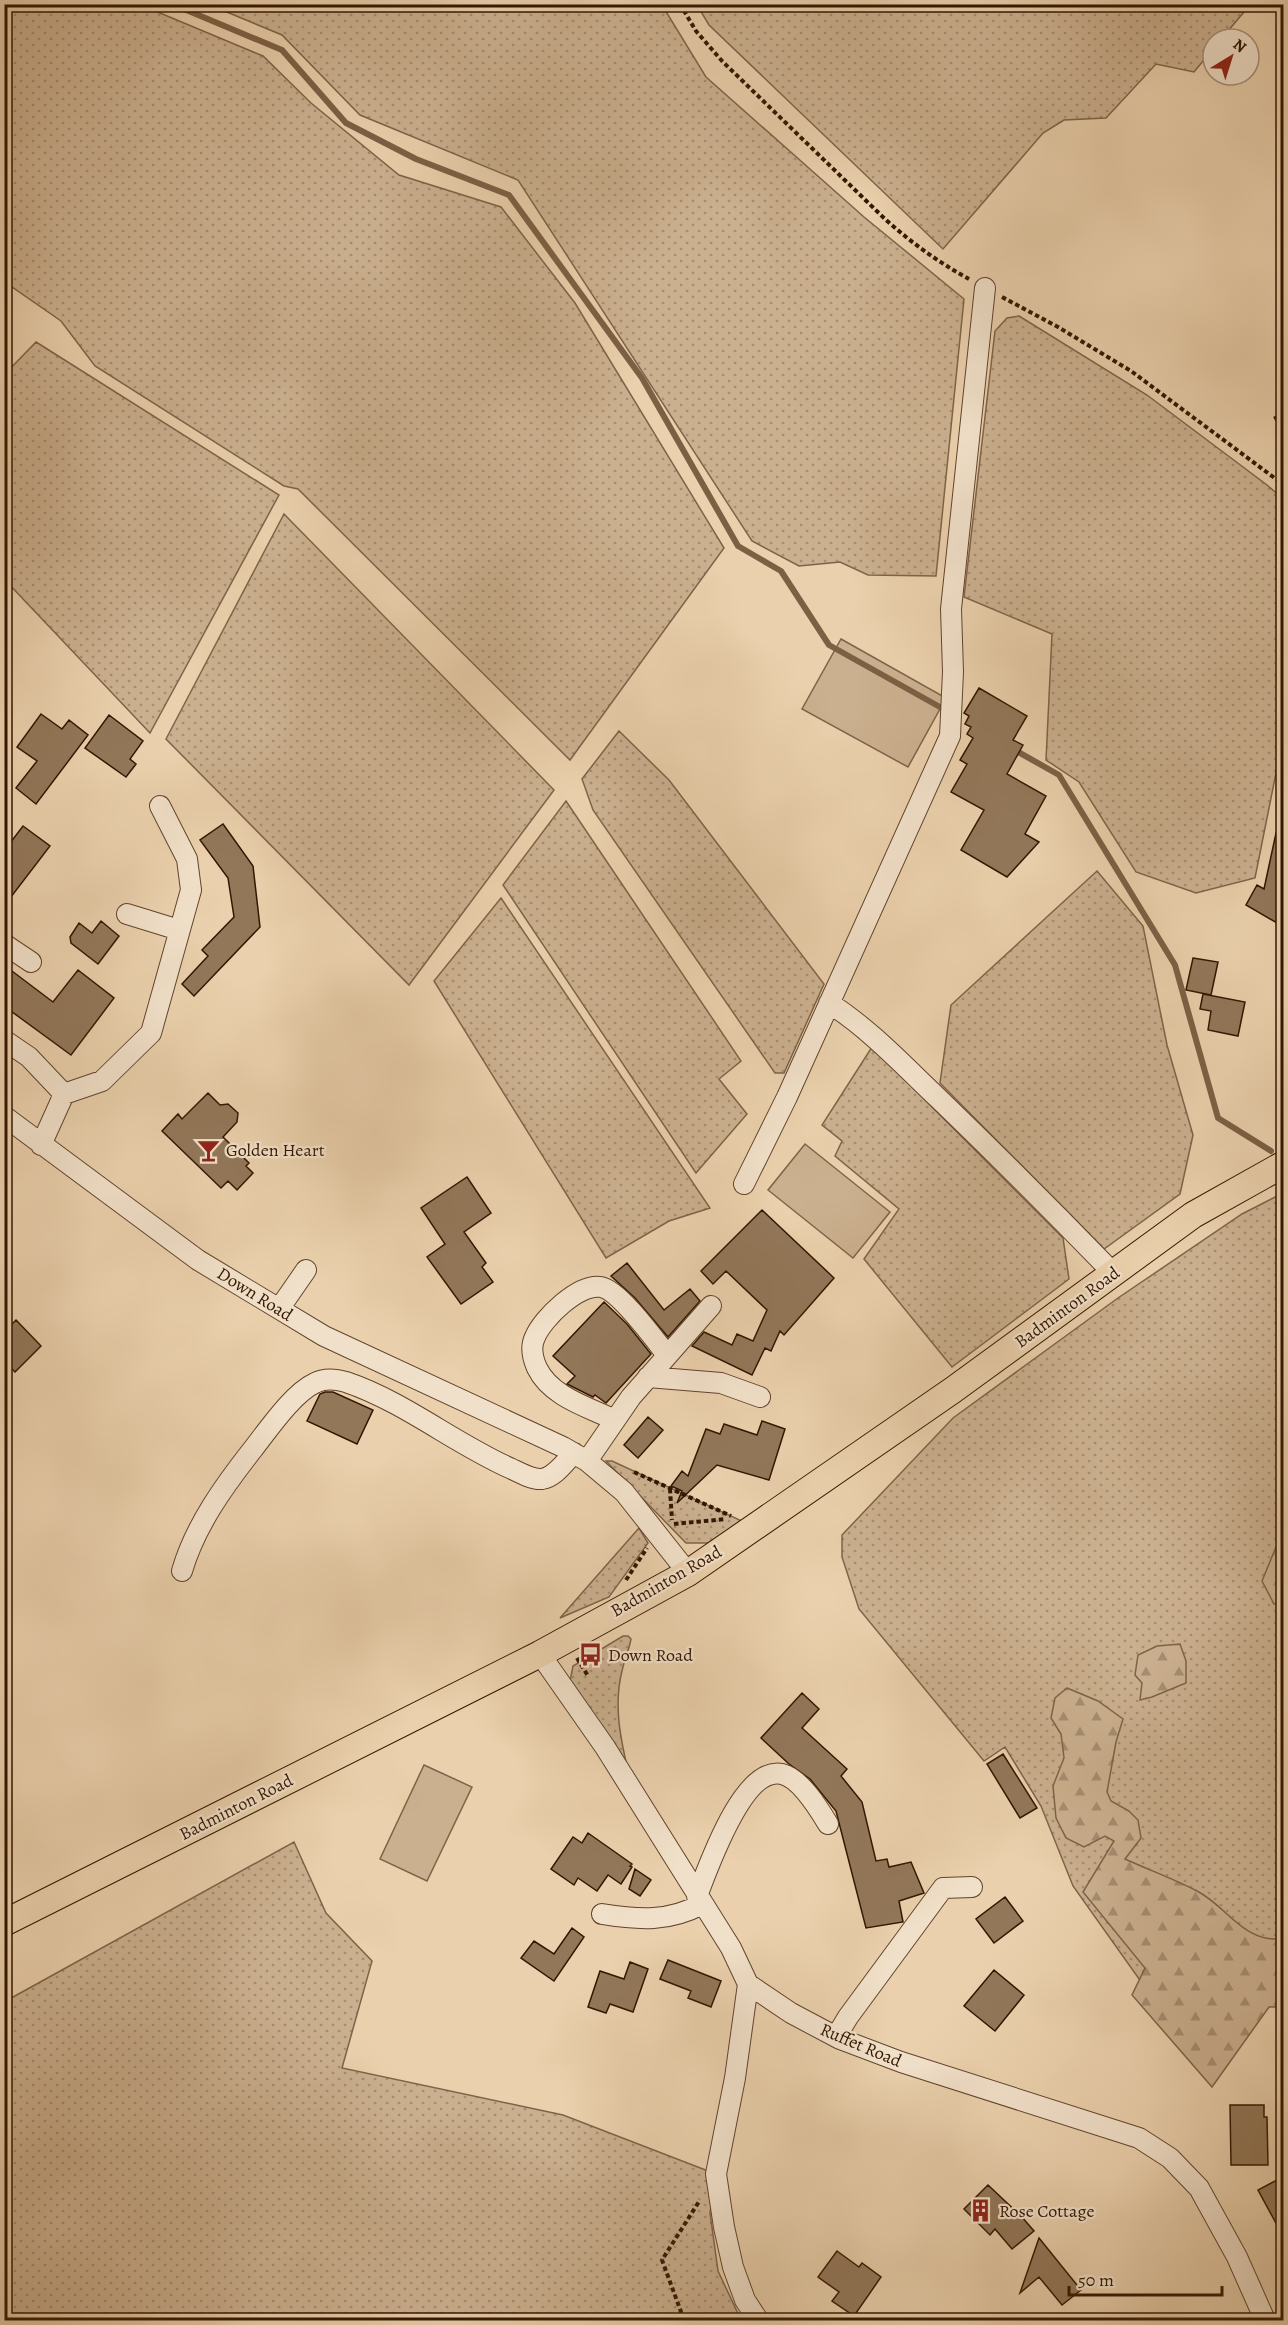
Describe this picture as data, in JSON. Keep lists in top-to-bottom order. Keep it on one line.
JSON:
{"streets":{"main road":["Badminton Road"],"street":["Down Road","Ruffet Road"]},"crossings":[["Down Road","Badminton Road"],["Badminton Road","Ruffet Road"]],"places":{"bar":["Golden Heart"],"bus stop":["Down Road"],"building":["Rose Cottage"]},"scale_bar":"50 m","north":"top right"}
